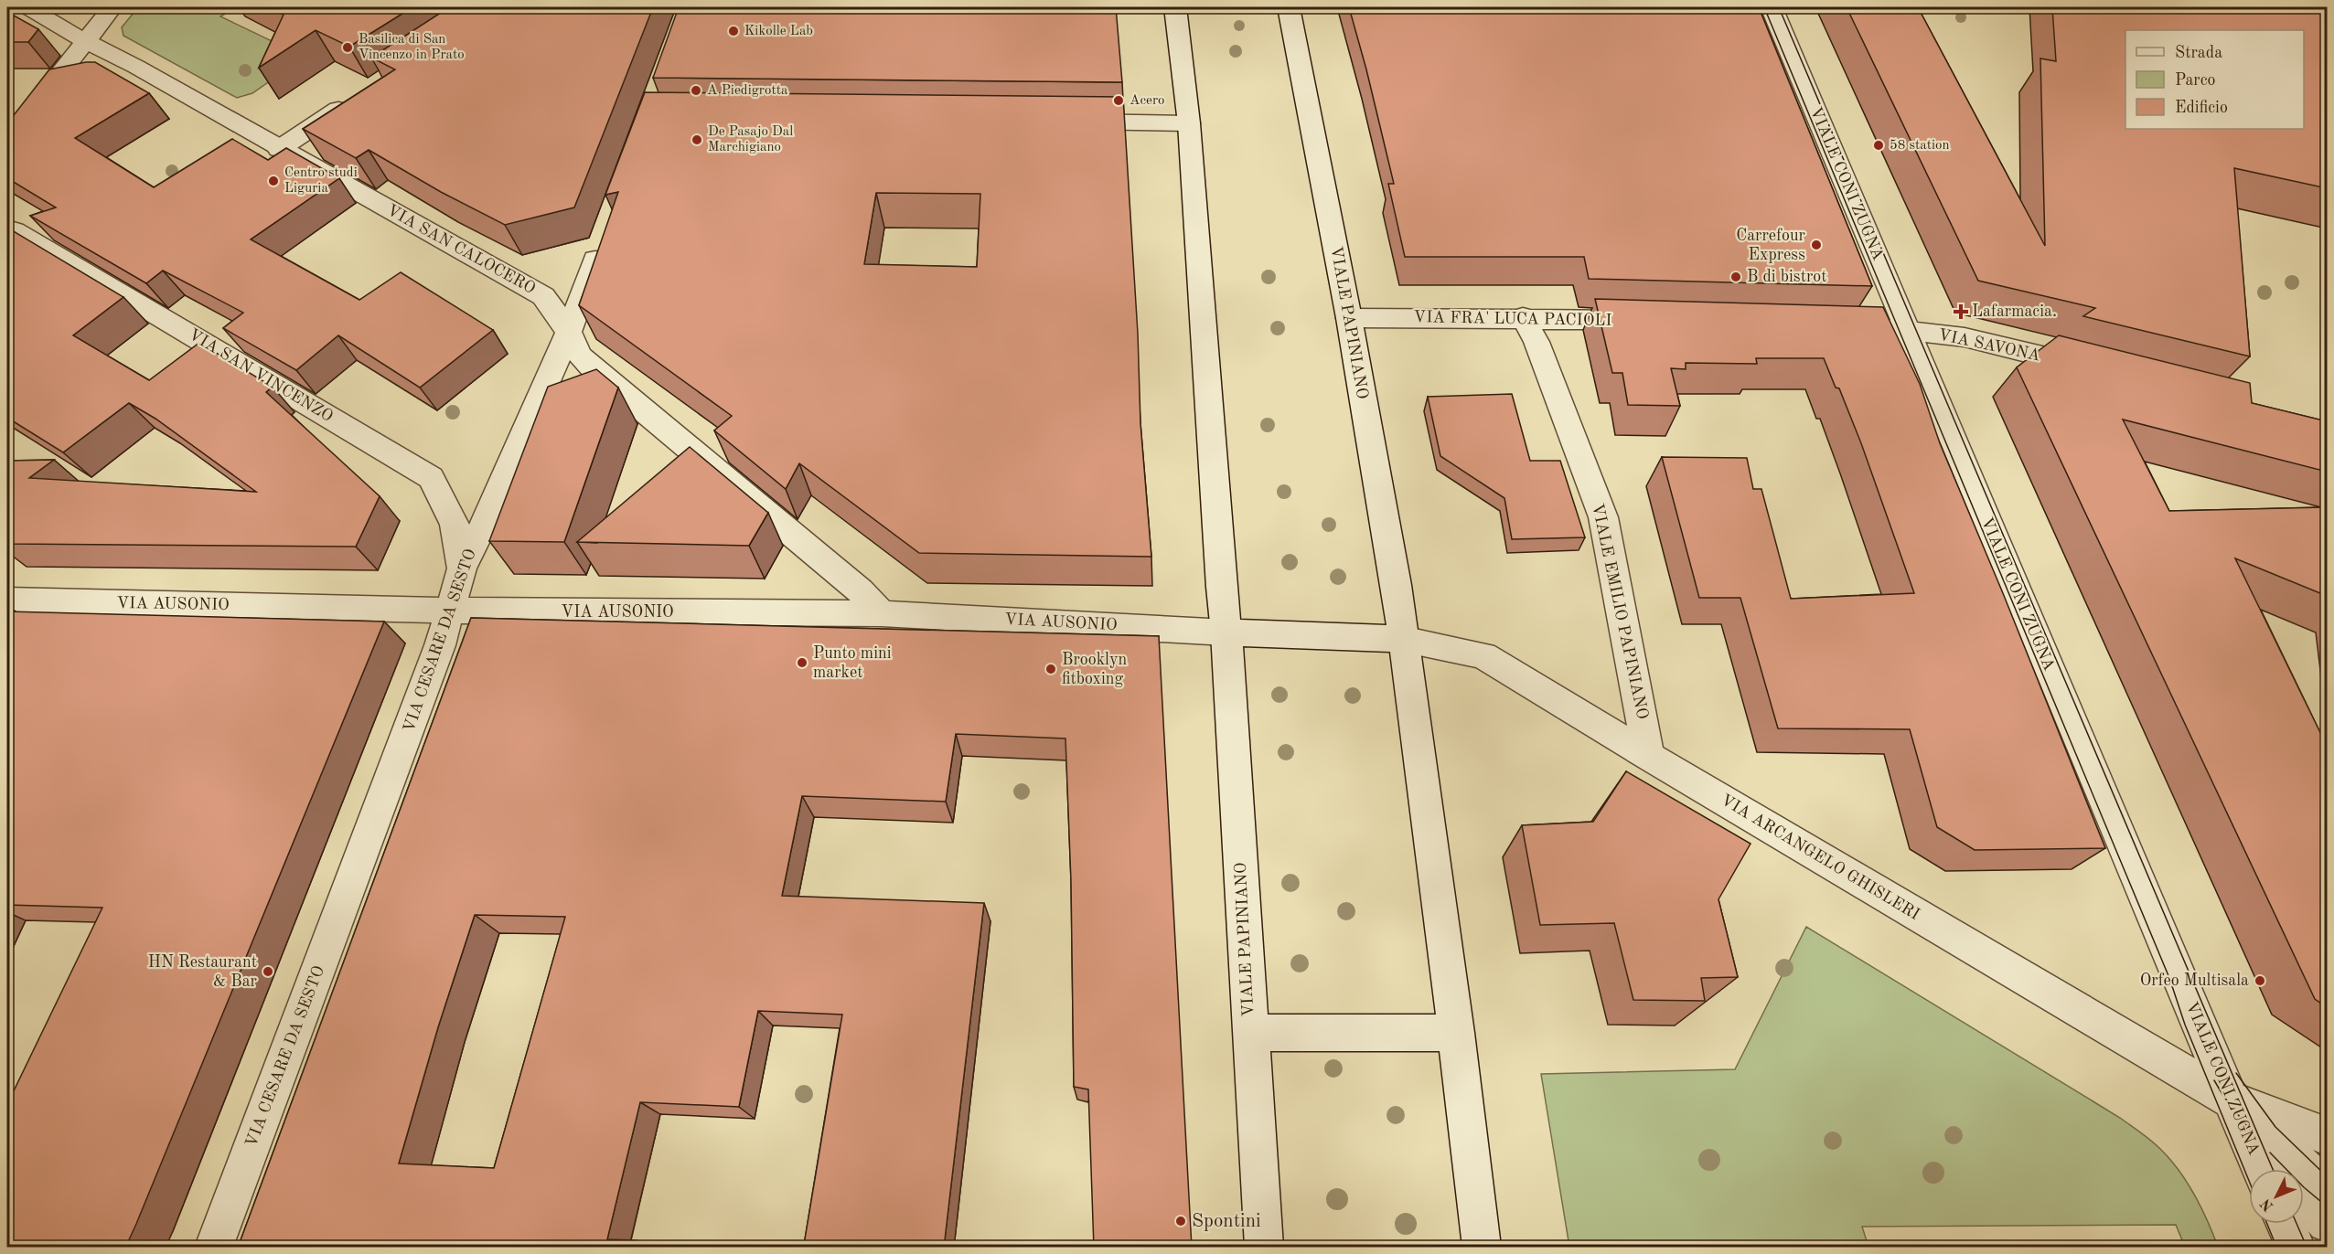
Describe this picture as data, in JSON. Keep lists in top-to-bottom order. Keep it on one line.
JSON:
{"streets":{"street":["VIALE CONI ZUGNA","VIA SAN CALOCERO","VIA FRA' LUCA PACIOLI","VIALE PAPINIANO","VIA SAVONA","VIA SAN VINCENZO","VIA AUSONIO","VIALE EMILIO PAPINIANO","VIA CESARE DA SESTO","VIA ARCANGELO GHISLERI"]},"crossings":[["VIALE CONI ZUGNA","VIA SAVONA"],["VIALE CONI ZUGNA","VIA ARCANGELO GHISLERI"],["VIA SAN CALOCERO","VIA AUSONIO"],["VIA SAN CALOCERO","VIA CESARE DA SESTO"],["VIA FRA' LUCA PACIOLI","VIALE PAPINIANO"],["VIA FRA' LUCA PACIOLI","VIALE EMILIO PAPINIANO"],["VIALE PAPINIANO","VIA AUSONIO"],["VIALE PAPINIANO","VIA ARCANGELO GHISLERI"],["VIA SAN VINCENZO","VIA CESARE DA SESTO"],["VIA AUSONIO","VIA CESARE DA SESTO"],["VIALE EMILIO PAPINIANO","VIA ARCANGELO GHISLERI"]],"places":{"other":["Kikolle Lab","Basilica di San Vincenzo in Prato","A Piedigrotta","Acero","De Pasajo Dal Marchigiano","58 station","Centro studi Liguria","Carrefour Express","B di bistrot","Punto mini market","Brooklyn fitboxing","HN Restaurant & Bar","Orfeo Multisala","Spontini"],"health":["Lafarmacia."]},"legend":["Strada","Parco","Edificio"],"north":"bottom left"}
